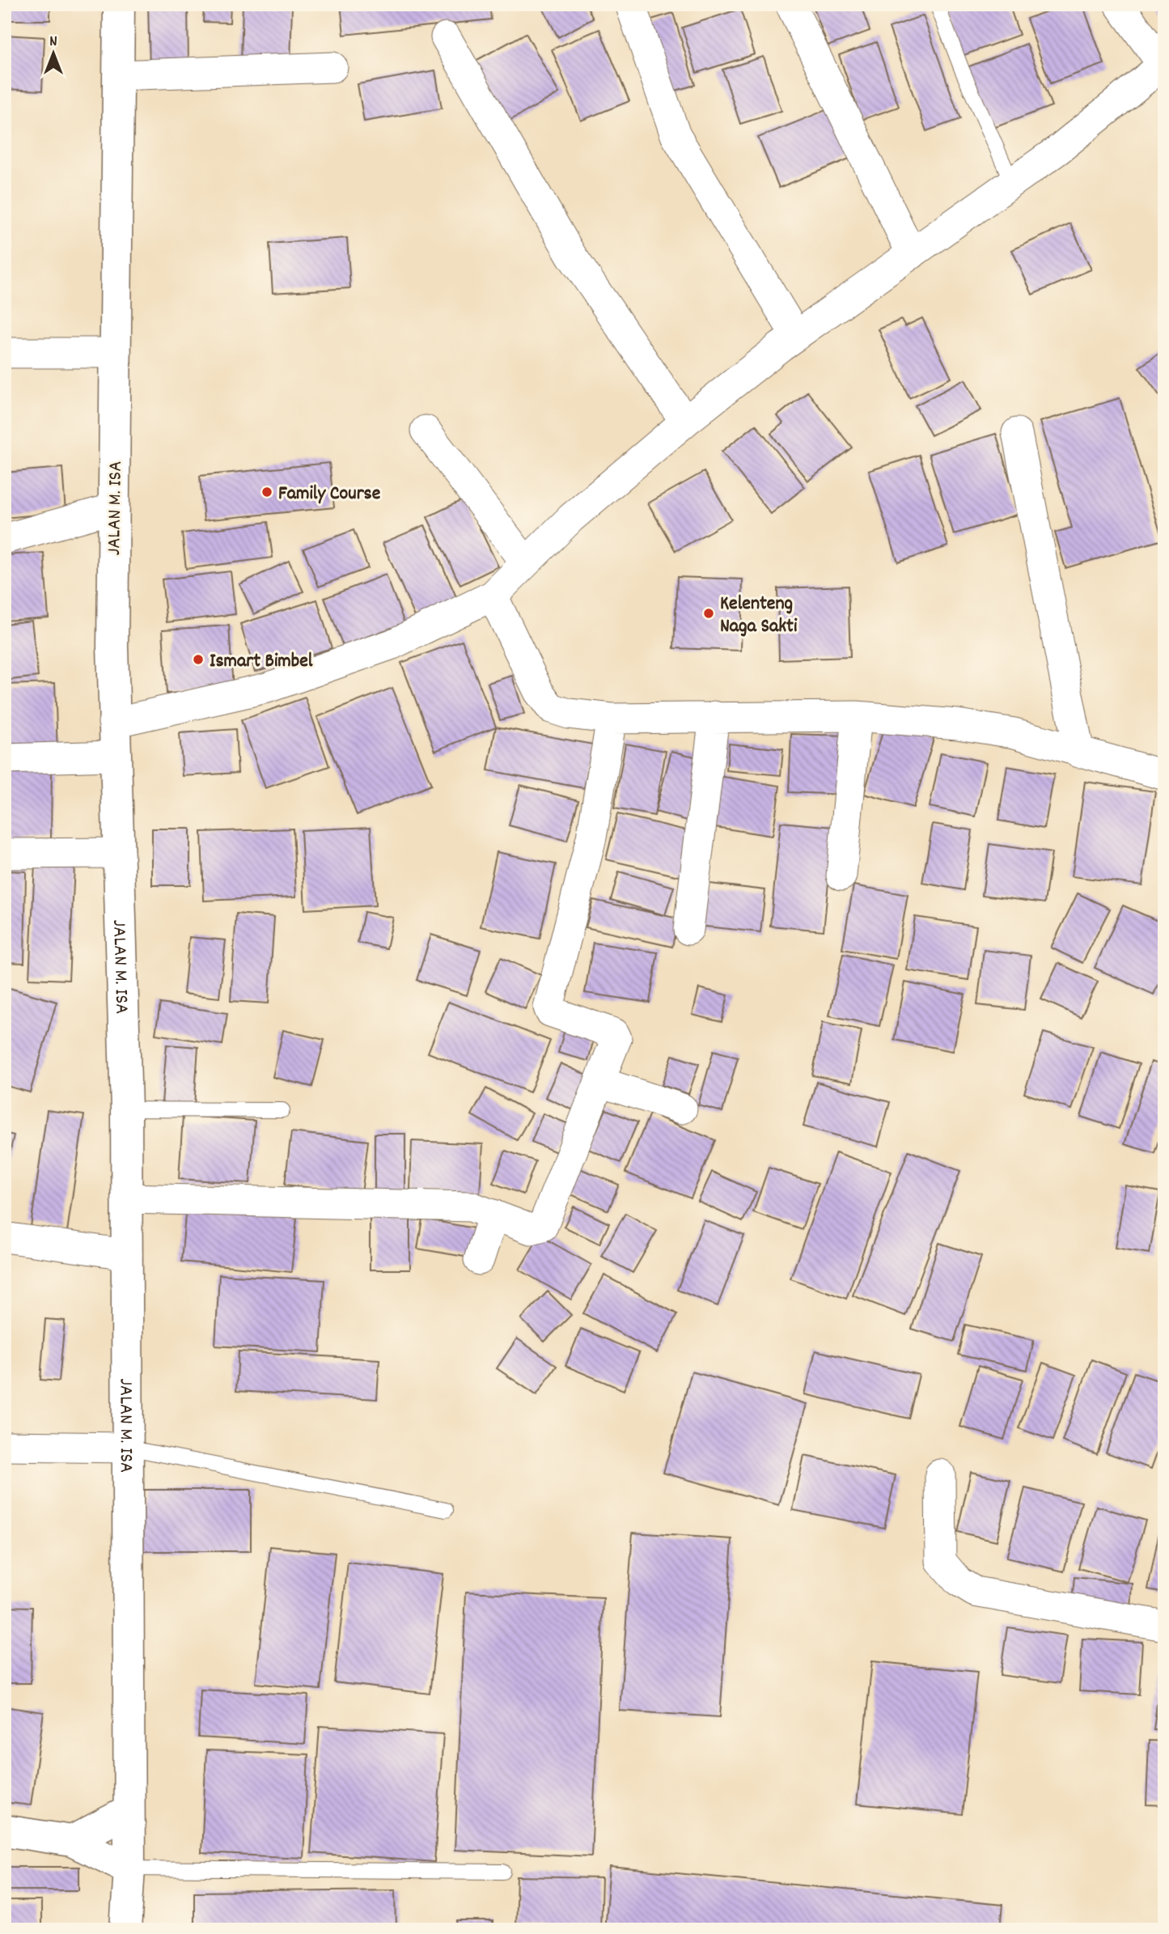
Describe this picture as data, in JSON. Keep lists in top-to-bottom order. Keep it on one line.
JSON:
{"streets":{"main road":["JALAN M. ISA"]},"places":["Family Course","Kelenteng Naga Sakti","Ismart Bimbel"],"north":"top"}
